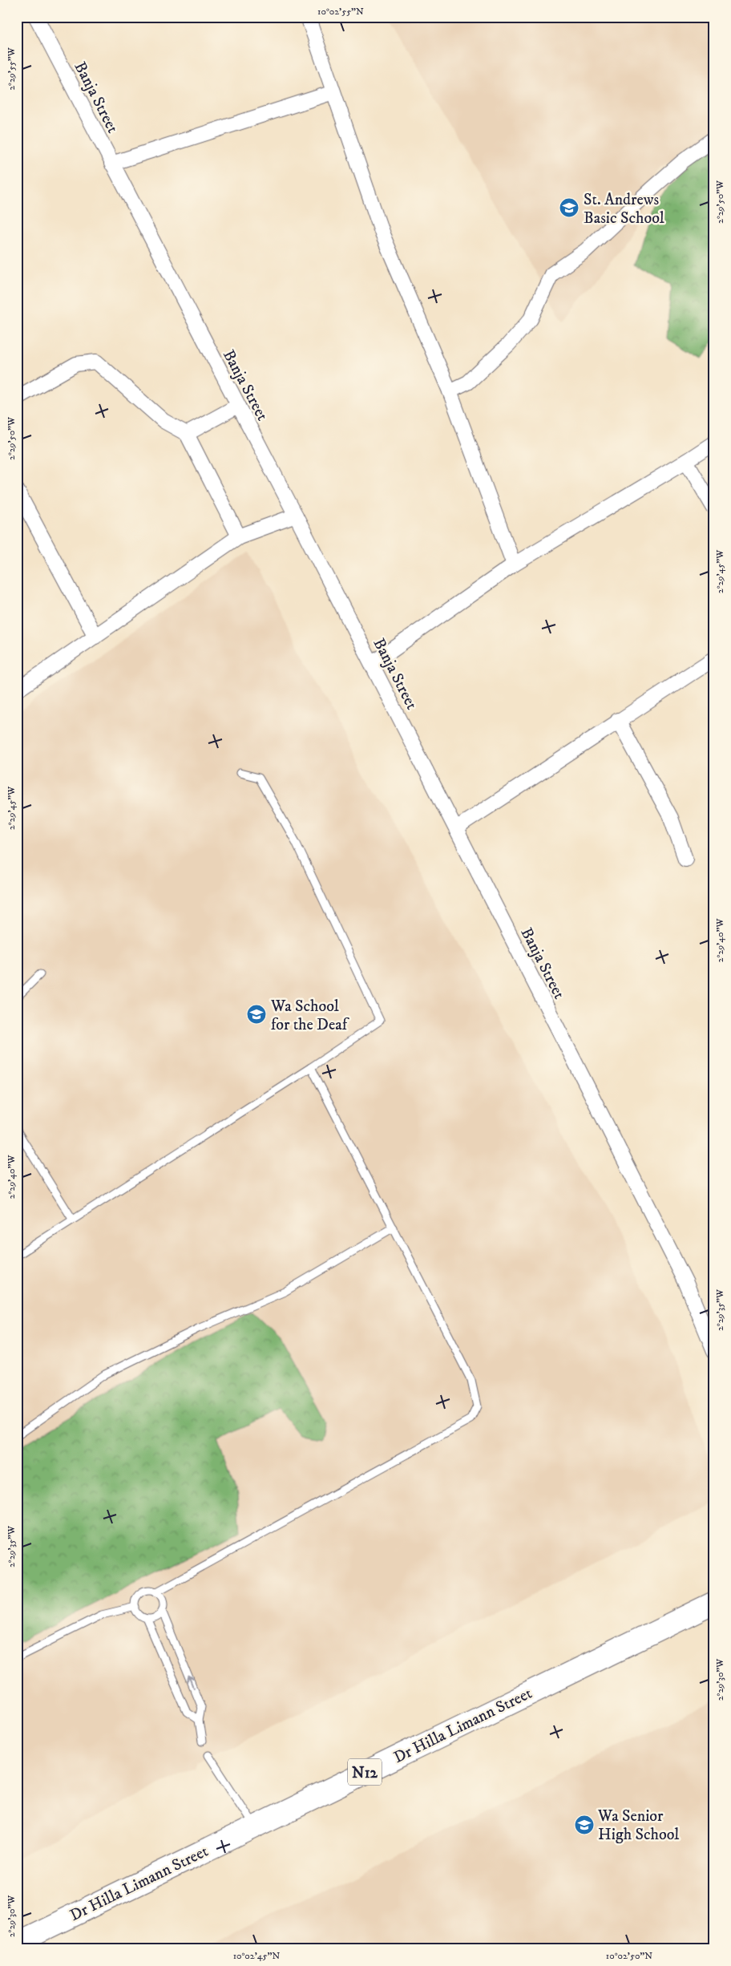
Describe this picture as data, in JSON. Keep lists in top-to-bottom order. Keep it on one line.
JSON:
{"streets":{"highway":["Dr Hilla Limann Street","N12"],"street":["Banja Street"]},"places":{"school or university":["St. Andrews Basic School","Wa School for the Deaf","Wa Senior High School"]},"coordinates":["10°02'55\"N","2°29'55\"W","2°29'50\"W","2°29'45\"W","2°29'40\"W","2°29'35\"W","2°29'30\"W","10°02'45\"N","10°02'50\"N"]}
